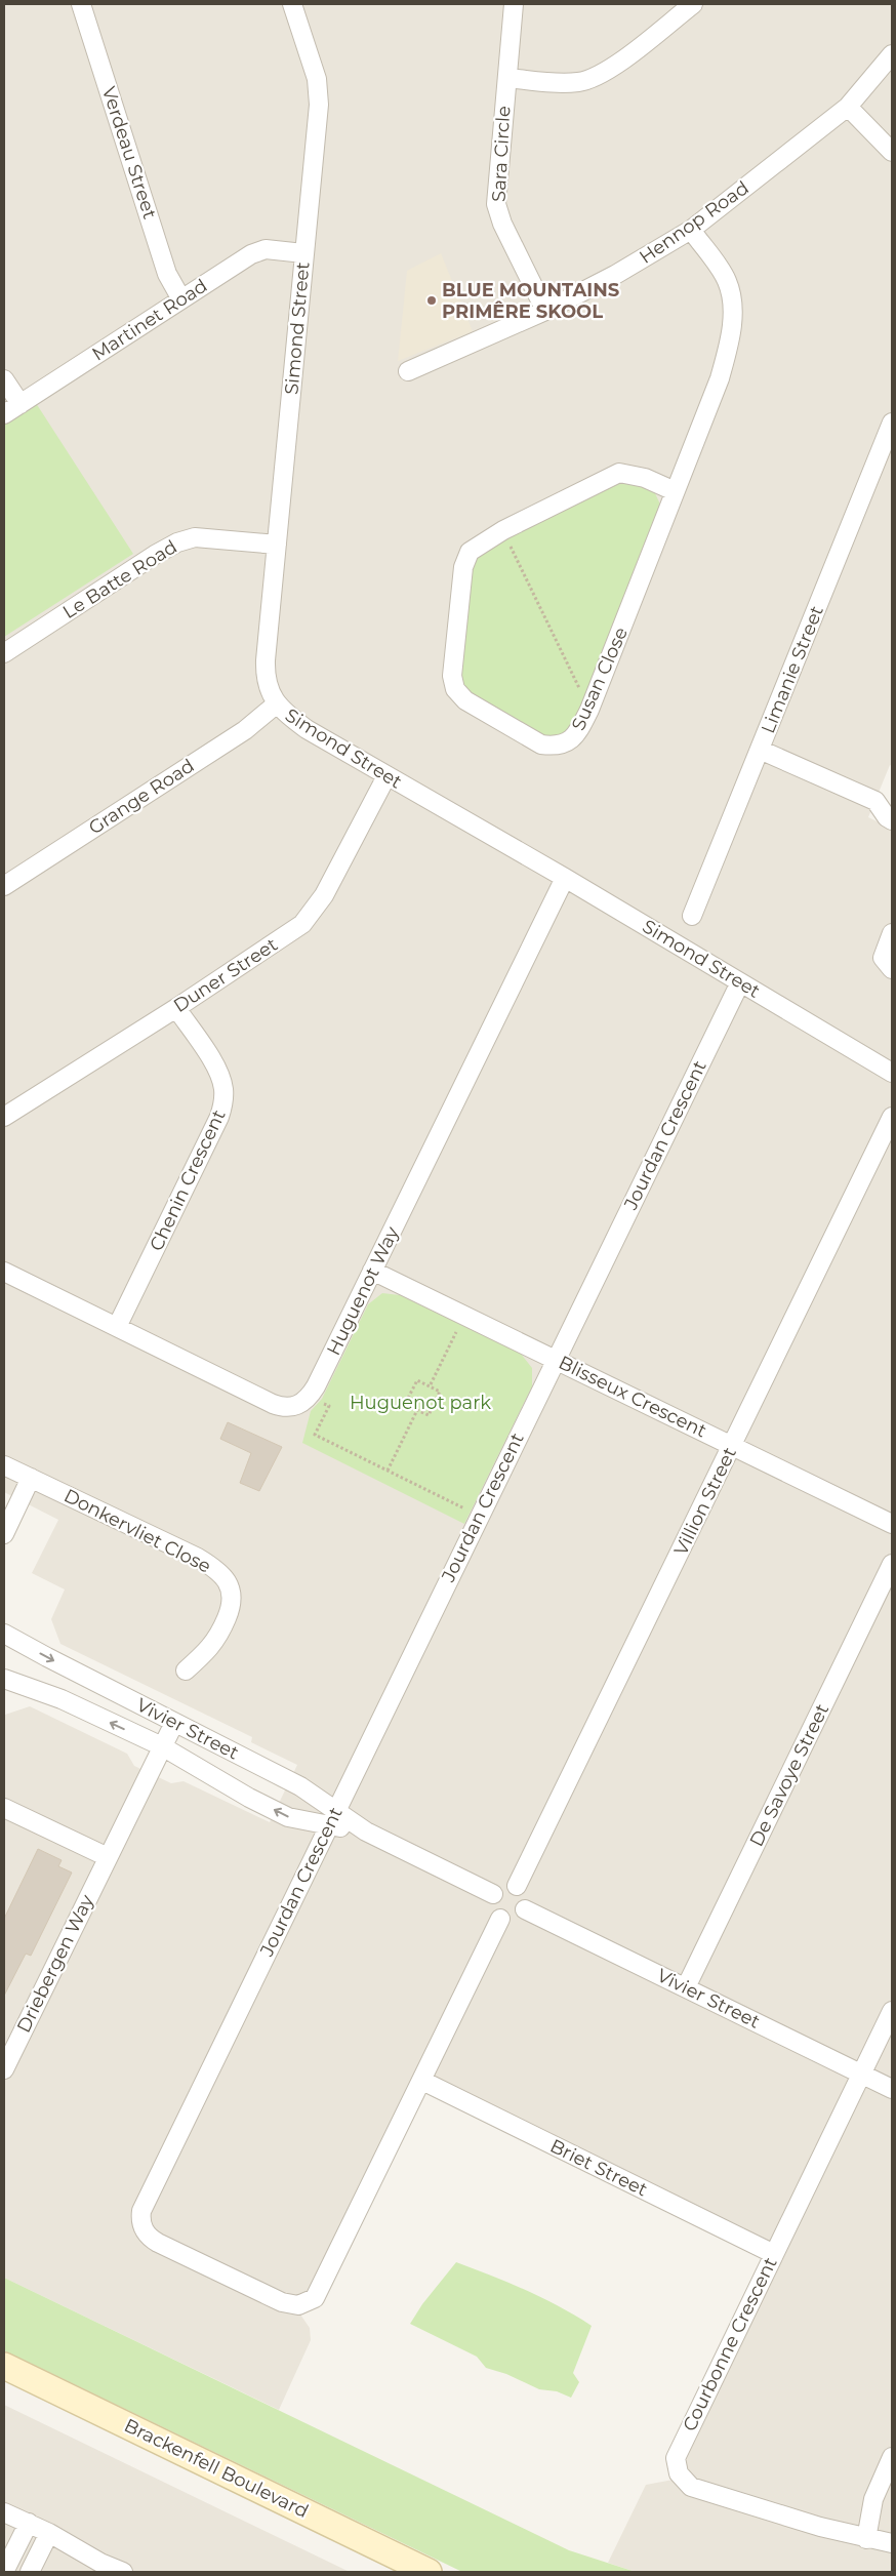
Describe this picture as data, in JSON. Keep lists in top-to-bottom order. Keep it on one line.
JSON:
{"streets":{"street":["Verdeau Street","Sara Circle","Hennop Road","Martinet Road","Simond Street","Le Batte Road","Limanie Street","Susan Close","Grange Road","Duner Street","Jourdan Crescent","Chenin Crescent","Huguenot Way","Blisseux Crescent","Villion Street","Donkervliet Close","Vivier Street","De Savoye Street","Driebergen Way","Briet Street","Courbonne Crescent","Brackenfell Boulevard"]},"crossings":[["Verdeau Street","Martinet Road"],["Sara Circle","Hennop Road"],["Hennop Road","Susan Close"],["Martinet Road","Simond Street"],["Simond Street","Le Batte Road"],["Simond Street","Grange Road"],["Simond Street","Duner Street"],["Simond Street","Jourdan Crescent"],["Simond Street","Huguenot Way"],["Duner Street","Chenin Crescent"],["Jourdan Crescent","Blisseux Crescent"],["Jourdan Crescent","Villion Street"],["Jourdan Crescent","Vivier Street"],["Jourdan Crescent","Briet Street"],["Huguenot Way","Blisseux Crescent"],["Blisseux Crescent","Villion Street"],["Villion Street","Vivier Street"],["Vivier Street","De Savoye Street"],["Vivier Street","Driebergen Way"],["Vivier Street","Courbonne Crescent"],["Briet Street","Courbonne Crescent"]],"parks":["Huguenot park"],"places":["BLUE MOUNTAINS PRIMÊRE SKOOL"]}
